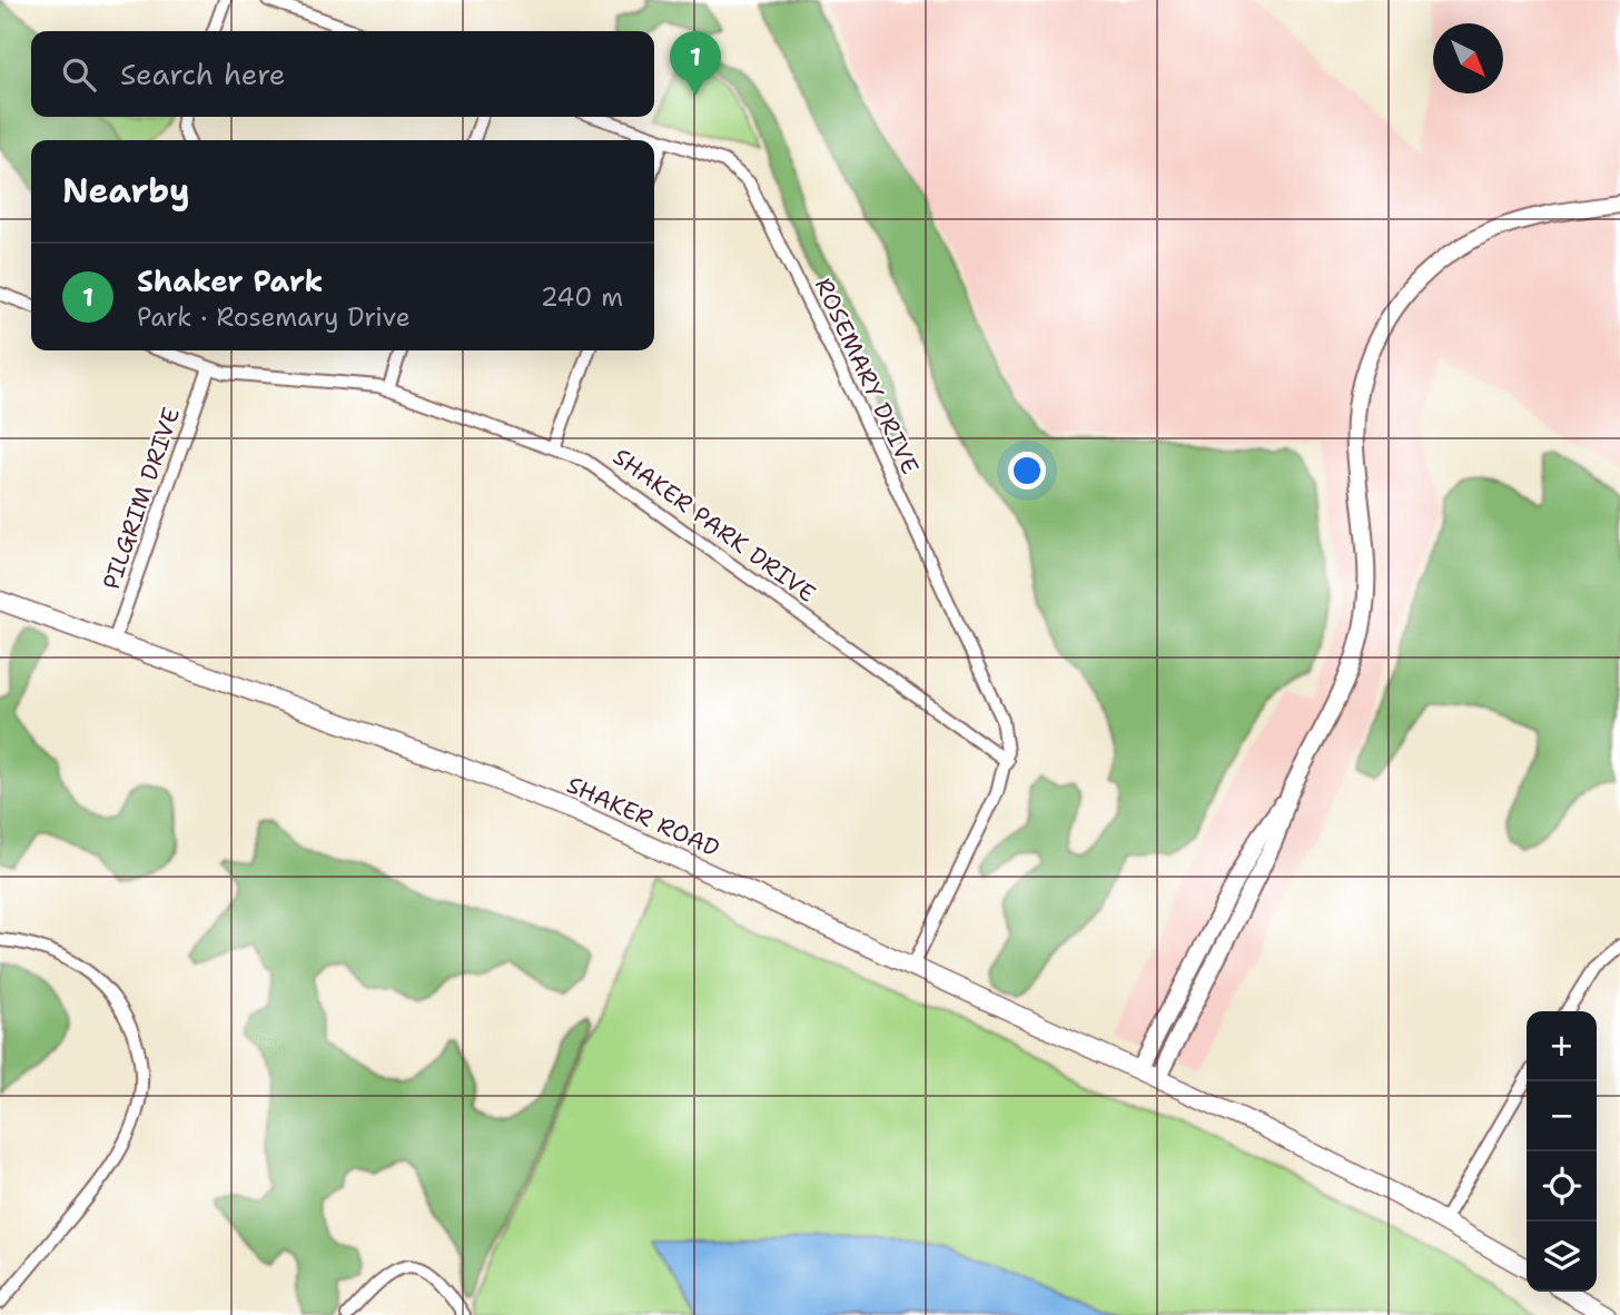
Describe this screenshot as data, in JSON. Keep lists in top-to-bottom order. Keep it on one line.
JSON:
{"streets":{"main road":["SHAKER ROAD"],"street":["ROSEMARY DRIVE","PILGRIM DRIVE","SHAKER PARK DRIVE"]},"crossings":[["ROSEMARY DRIVE","SHAKER PARK DRIVE"],["PILGRIM DRIVE","SHAKER PARK DRIVE"],["PILGRIM DRIVE","SHAKER ROAD"]],"north":"bottom right","page":{"pins":"1","search":"Search here","heading":"Nearby","list":[{"mark":"1","name":"Shaker Park","note":"Park · Rosemary Drive","value":"240 m"}],"map_buttons":["+","−"]}}
